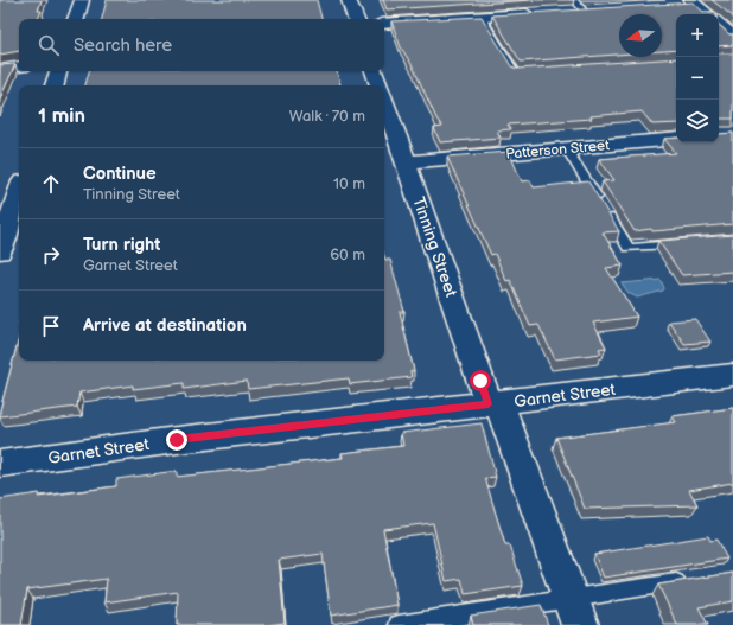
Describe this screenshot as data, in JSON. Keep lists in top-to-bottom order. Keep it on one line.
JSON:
{"streets":{"street":["Patterson Street","Tinning Street","Garnet Street"]},"crossings":[["Patterson Street","Tinning Street"],["Tinning Street","Garnet Street"]],"north":"left","page":{"map_buttons":["+","−"],"search":"Search here","heading":["1 min","Walk · 70 m"],"list":[["Continue","Tinning Street","10 m"],["Turn right","Garnet Street","60 m"],"Arrive at destination"]}}
